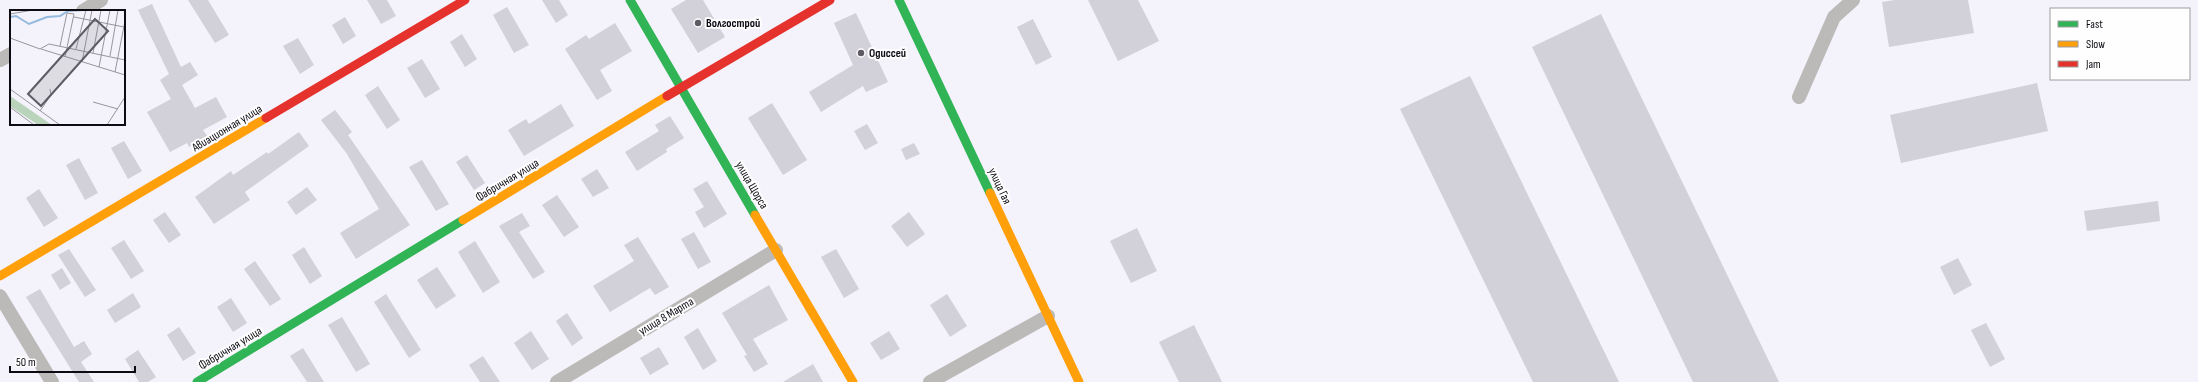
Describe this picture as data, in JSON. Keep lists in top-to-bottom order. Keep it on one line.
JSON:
{"streets":{"street":["Авиационная улица","Фабричная улица","улица Щорса","улица Гая","улица 8 Марта"]},"crossings":[["Фабричная улица","улица Щорса"],["улица Щорса","улица 8 Марта"]],"places":["Волгострой","Одиссей"],"legend":["Fast","Slow","Jam"],"scale_bar":"50 m"}
